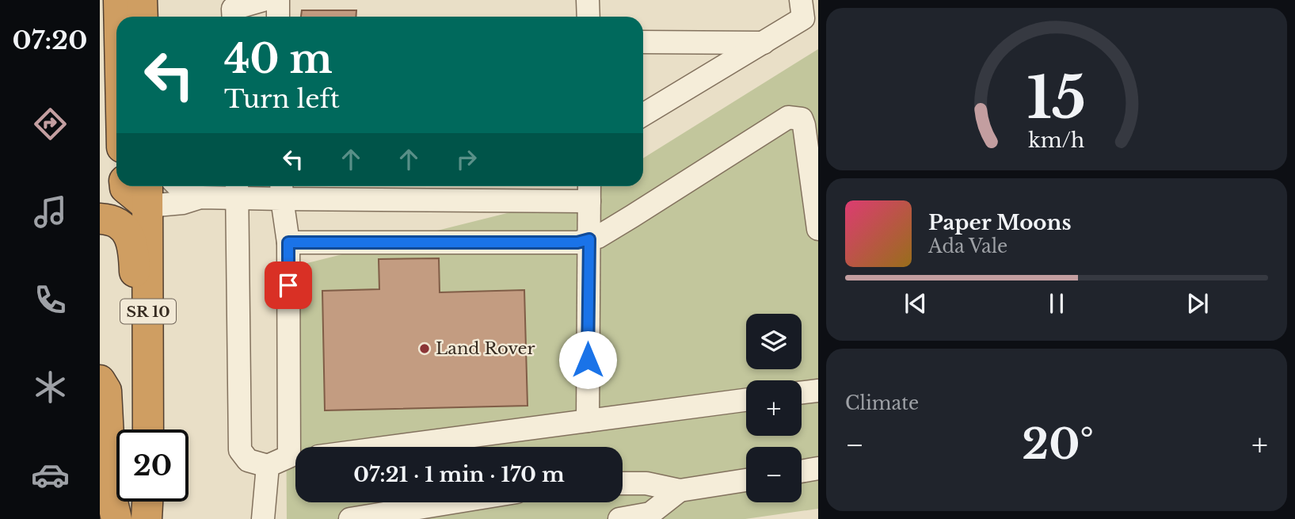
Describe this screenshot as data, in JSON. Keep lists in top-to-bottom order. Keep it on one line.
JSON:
{"streets":{"highway":["SR 10"]},"places":["Land Rover"],"page":{"tabs":"07:20","turn":["40 m","Turn left"],"song":["Paper Moons","Ada Vale"],"map_buttons":["+","−"],"tile":"Climate","heat":["−","20°","+"],"limit":"20","trip":"07:21 · 1 min · 170 m","gauge":["15","km/h"]}}
